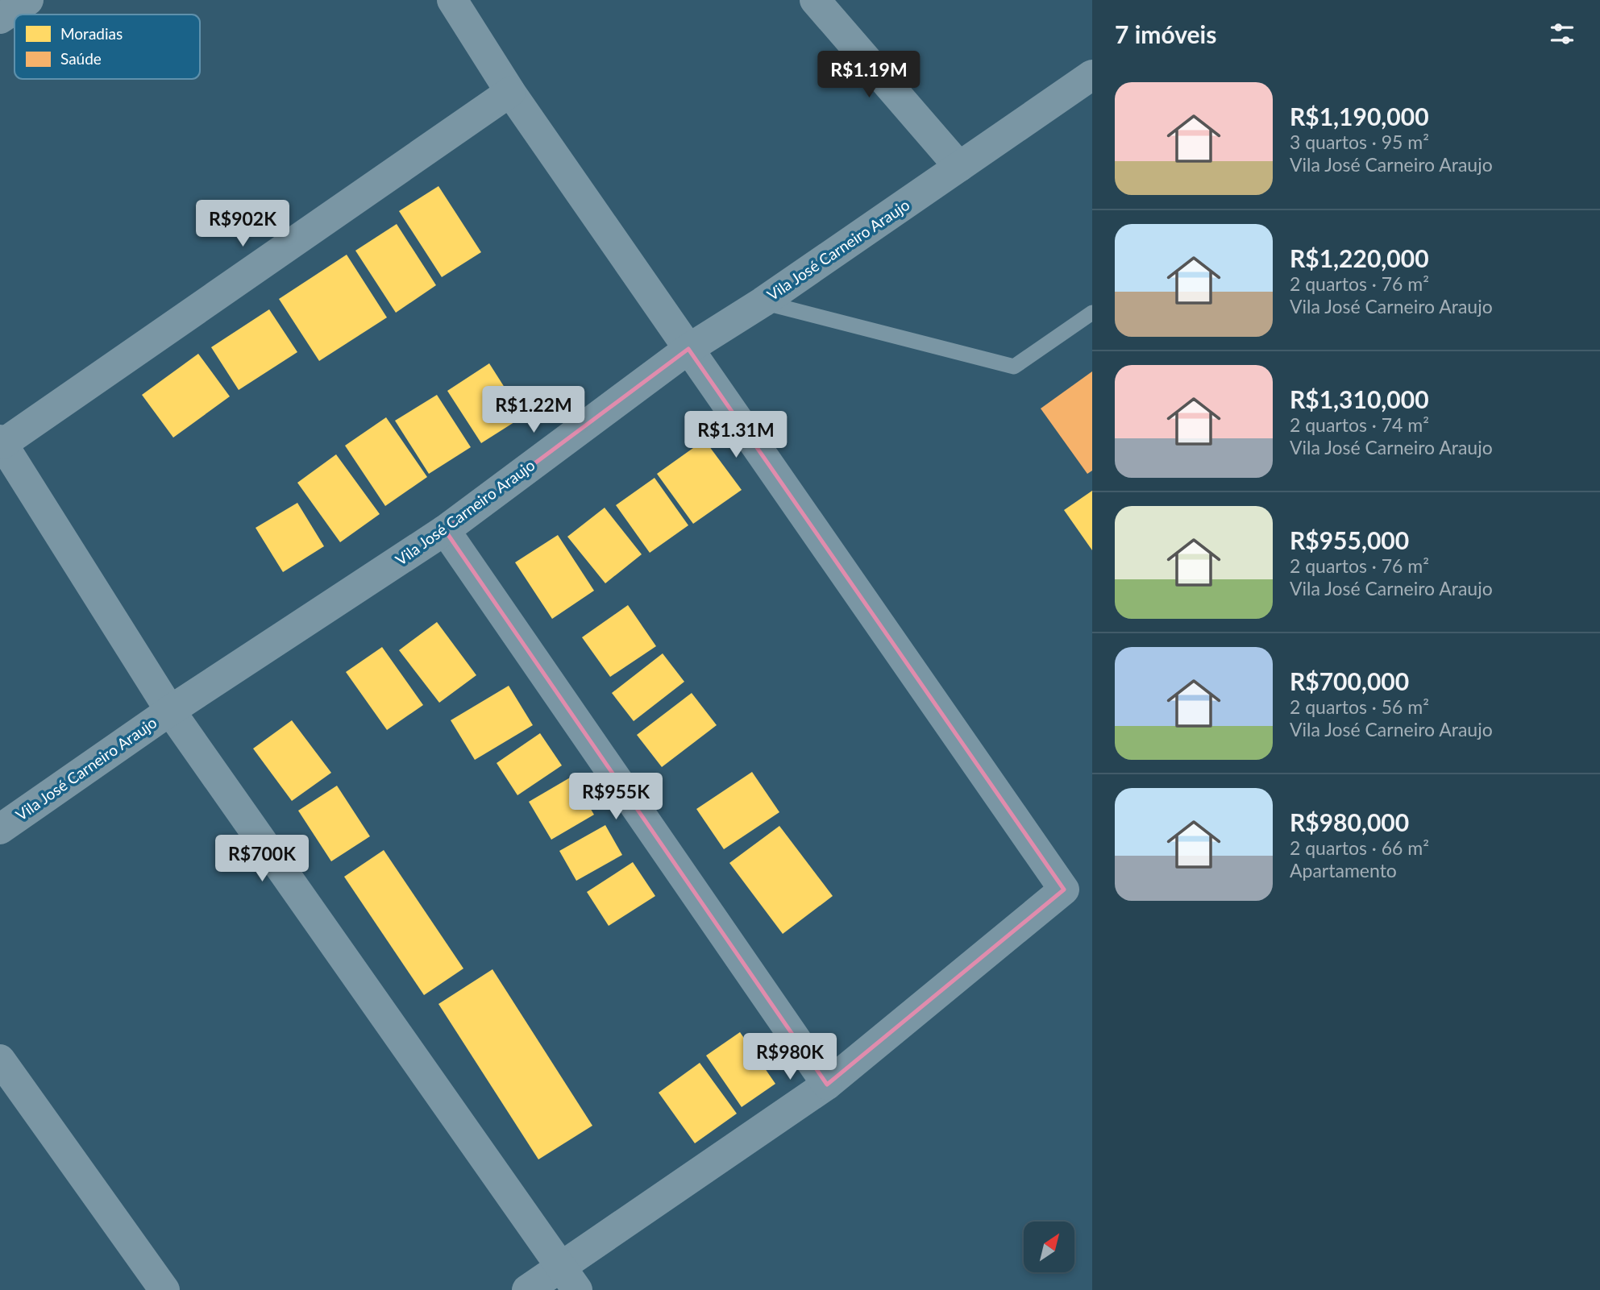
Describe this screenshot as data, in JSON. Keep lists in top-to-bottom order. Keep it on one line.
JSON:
{"streets":{"street":["Vila José Carneiro Araujo"]},"legend":["Moradias","Saúde"],"north":"top right","page":{"heading":"7 imóveis","price":["R$1.19M","R$902K","R$1.22M","R$1.31M","R$955K","R$700K","R$980K"],"list":[{"name":"R$1,190,000","note":"3 quartos · 95 m² · Vila José Carneiro Araujo"},{"name":"R$1,220,000","note":"2 quartos · 76 m² · Vila José Carneiro Araujo"},{"name":"R$1,310,000","note":"2 quartos · 74 m² · Vila José Carneiro Araujo"},{"name":"R$955,000","note":"2 quartos · 76 m² · Vila José Carneiro Araujo"},{"name":"R$700,000","note":"2 quartos · 56 m² · Vila José Carneiro Araujo"},{"name":"R$980,000","note":"2 quartos · 66 m² · Apartamento"}]}}
